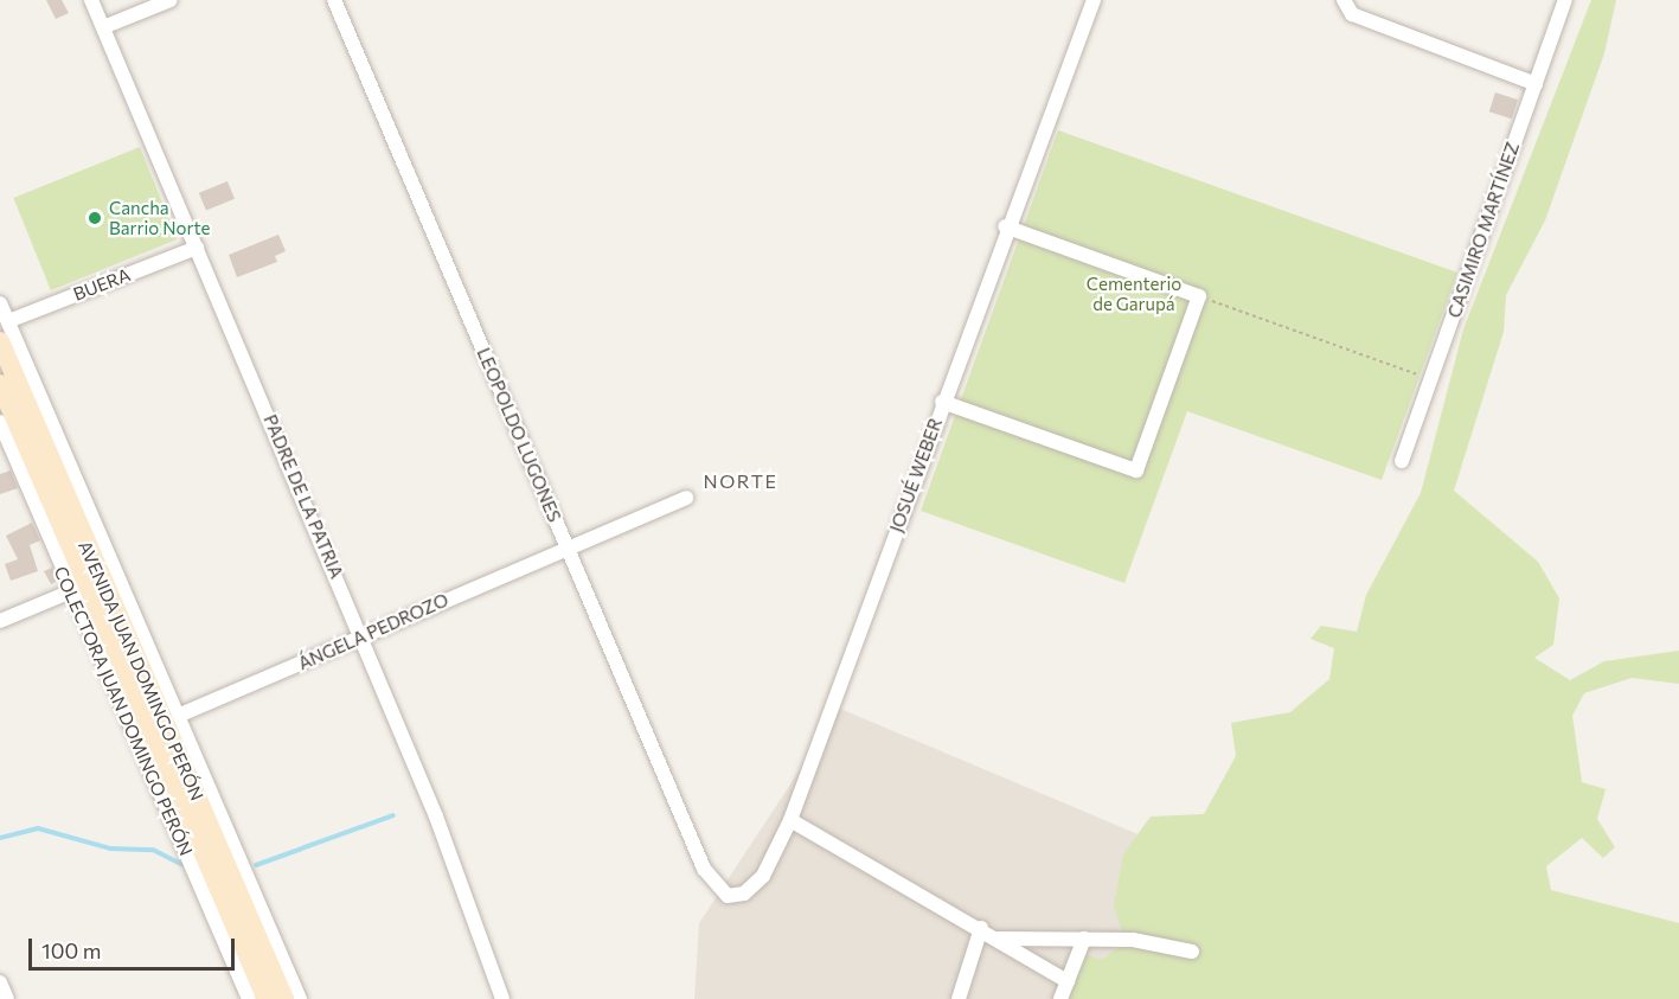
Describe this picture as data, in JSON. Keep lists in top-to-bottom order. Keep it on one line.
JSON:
{"streets":{"main road":["AVENIDA JUAN DOMINGO PERÓN"],"street":["CASIMIRO MARTÍNEZ","BUERA","LEOPOLDO LUGONES","JOSUÉ WEBER","PADRE DE LA PATRIA","ÁNGELA PEDROZO","COLECTORA JUAN DOMINGO PERÓN"]},"crossings":[["BUERA","PADRE DE LA PATRIA"],["LEOPOLDO LUGONES","JOSUÉ WEBER"],["LEOPOLDO LUGONES","ÁNGELA PEDROZO"],["PADRE DE LA PATRIA","ÁNGELA PEDROZO"]],"districts":["NORTE"],"parks":["Cementerio de Garupá"],"places":["Cancha Barrio Norte"],"scale_bar":"100 m"}
